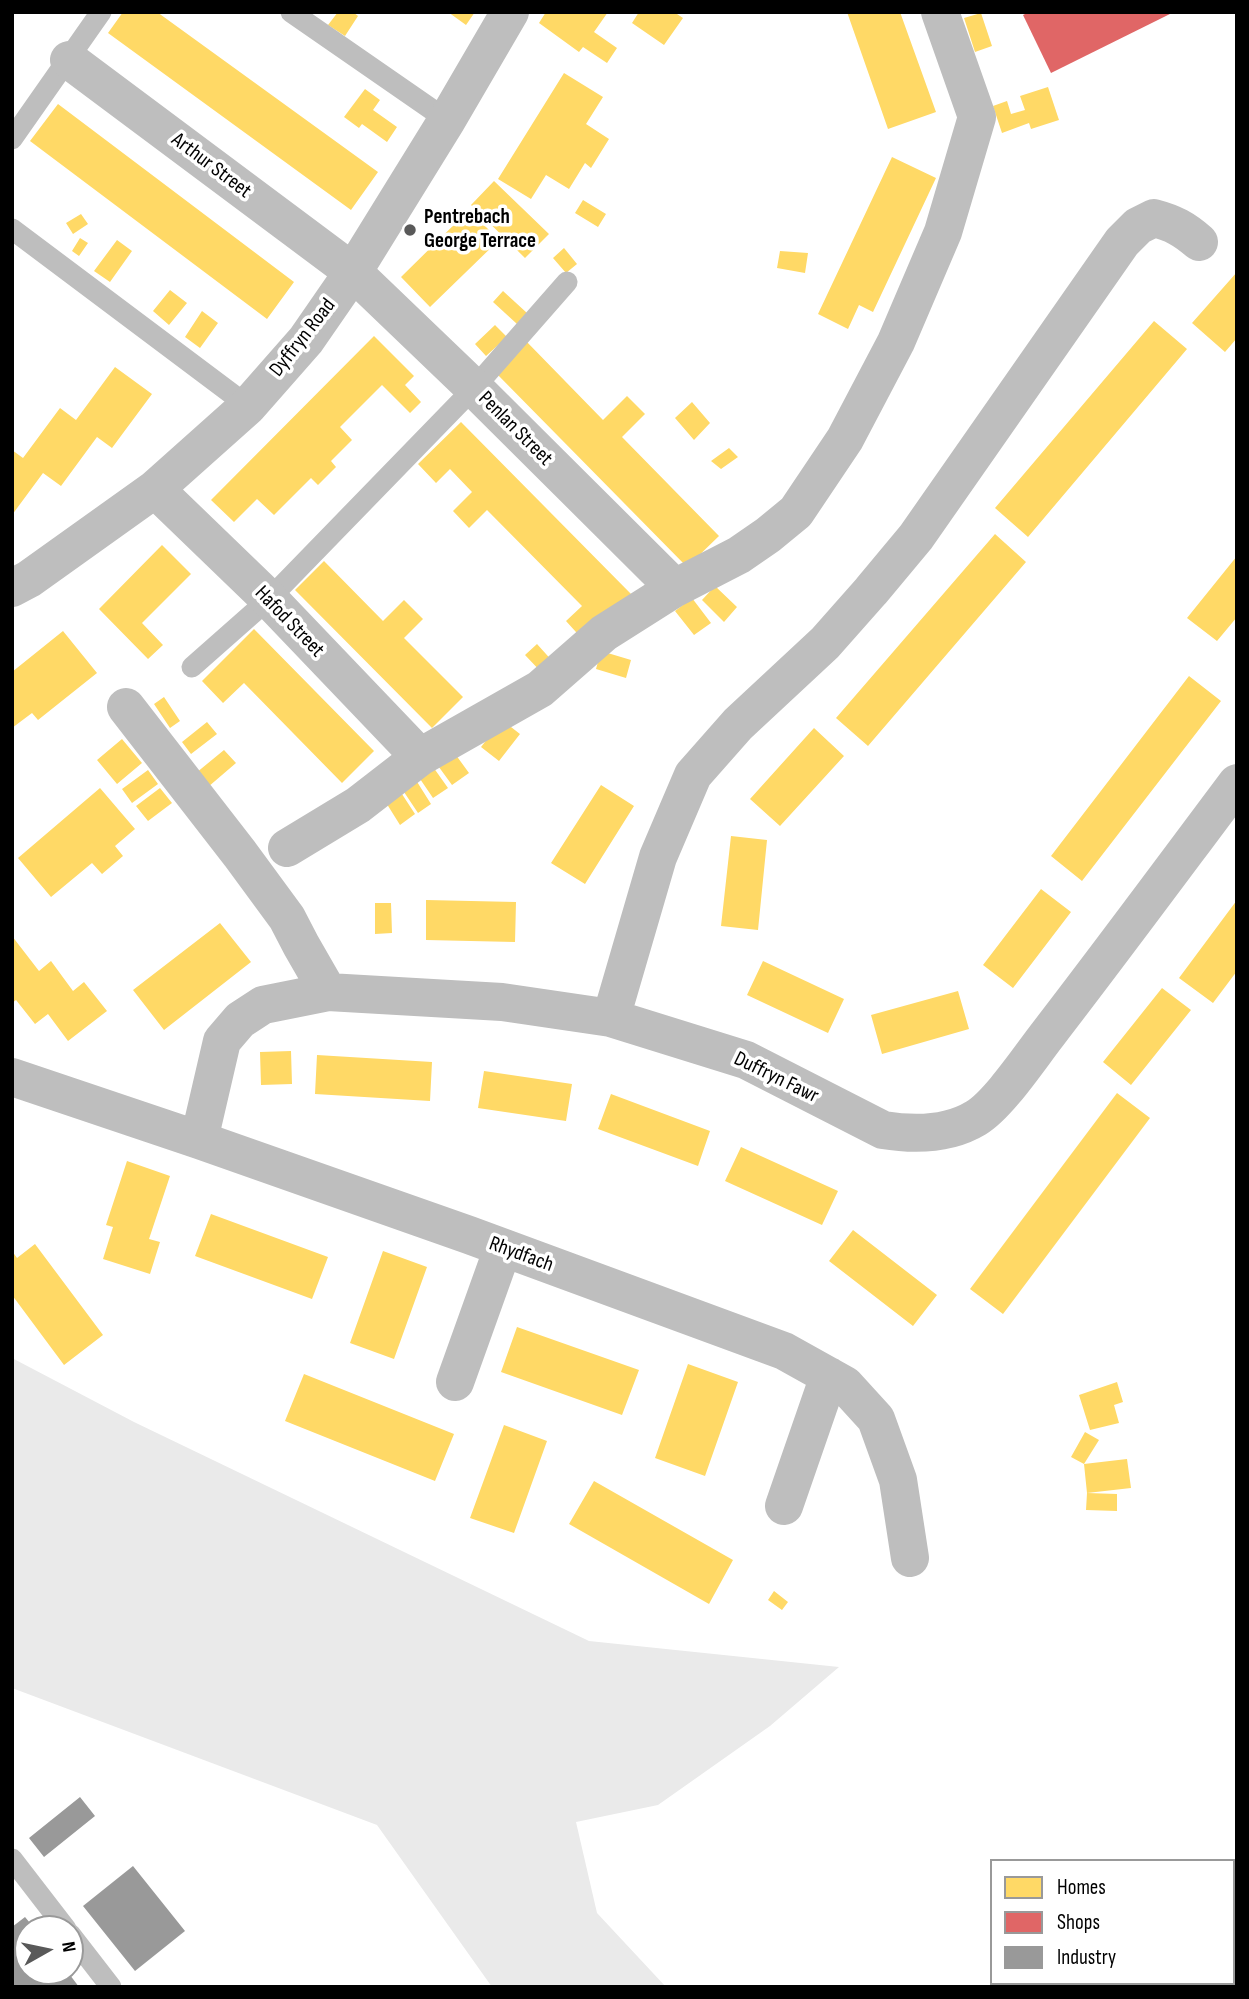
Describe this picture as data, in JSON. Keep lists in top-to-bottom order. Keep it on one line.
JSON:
{"streets":{"street":["Arthur Street","Dyffryn Road","Penlan Street","Hafod Street","Duffryn Fawr","Rhydfach"]},"crossings":[["Arthur Street","Dyffryn Road"],["Arthur Street","Penlan Street"],["Dyffryn Road","Penlan Street"],["Dyffryn Road","Hafod Street"],["Duffryn Fawr","Rhydfach"]],"places":["Pentrebach George Terrace"],"legend":["Homes","Shops","Industry"],"north":"right"}
